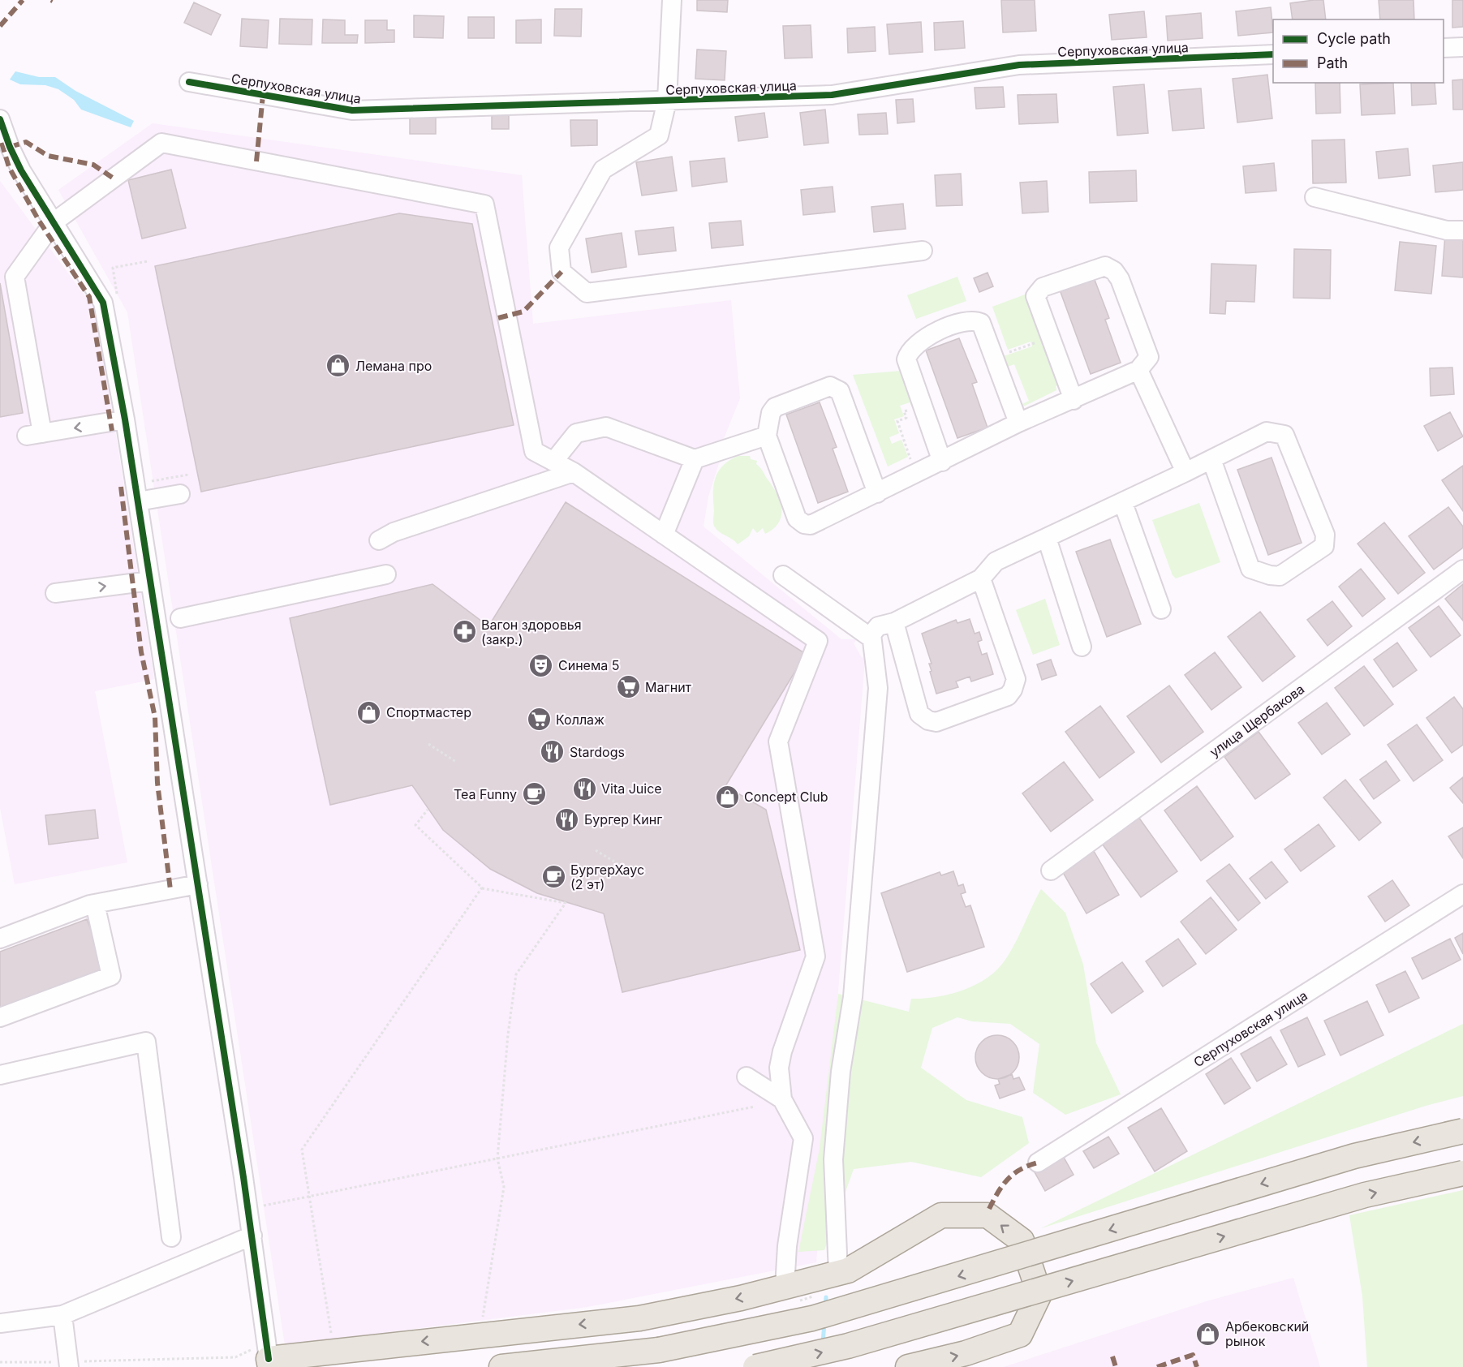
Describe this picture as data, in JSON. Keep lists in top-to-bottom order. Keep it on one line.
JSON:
{"streets":{"street":["Серпуховская улица","улица Щербакова"]},"places":{"shop":["Лемана про","Спортмастер","Concept Club","Арбековский рынок"],"pharmacy":["Вагон здоровья (закр.)"],"theatre":["Синема 5"],"supermarket":["Магнит","Коллаж"],"restaurant":["Stardogs","Vita Juice","Бургер Кинг"],"cafe":["Tea Funny","БургерХаус (2 эт)"]},"legend":["Cycle path","Path"]}
